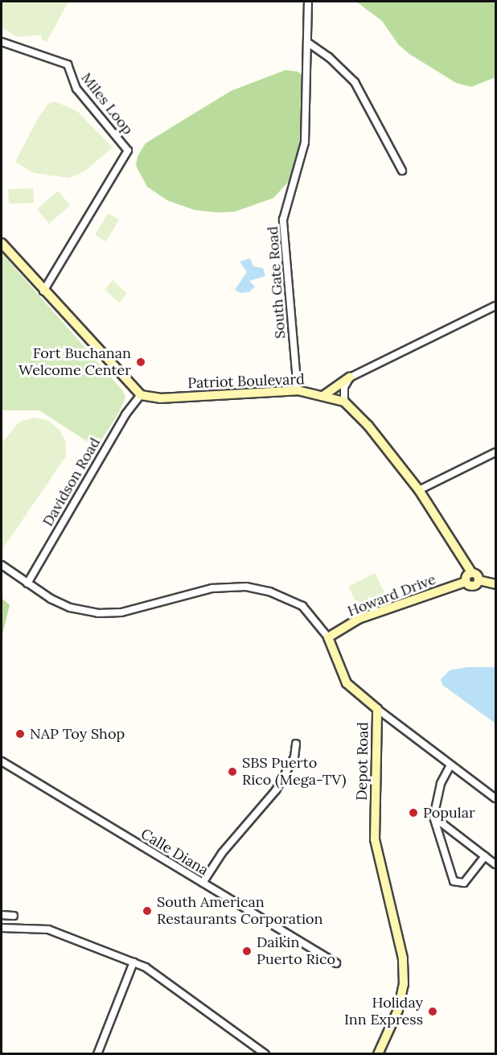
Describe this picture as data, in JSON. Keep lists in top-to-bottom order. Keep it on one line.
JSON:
{"streets":{"street":["Miles Loop","South Gate Road","Patriot Boulevard","Davidson Road","Howard Drive","Depot Road","Calle Diana"]},"crossings":[["South Gate Road","Patriot Boulevard"],["Patriot Boulevard","Davidson Road"],["Patriot Boulevard","Howard Drive"],["Davidson Road","Depot Road"],["Howard Drive","Depot Road"]],"places":["Fort Buchanan Welcome Center","NAP Toy Shop","SBS Puerto Rico (Mega-TV)","Popular","South American Restaurants Corporation","Daikin Puerto Rico","Holiday Inn Express"]}
